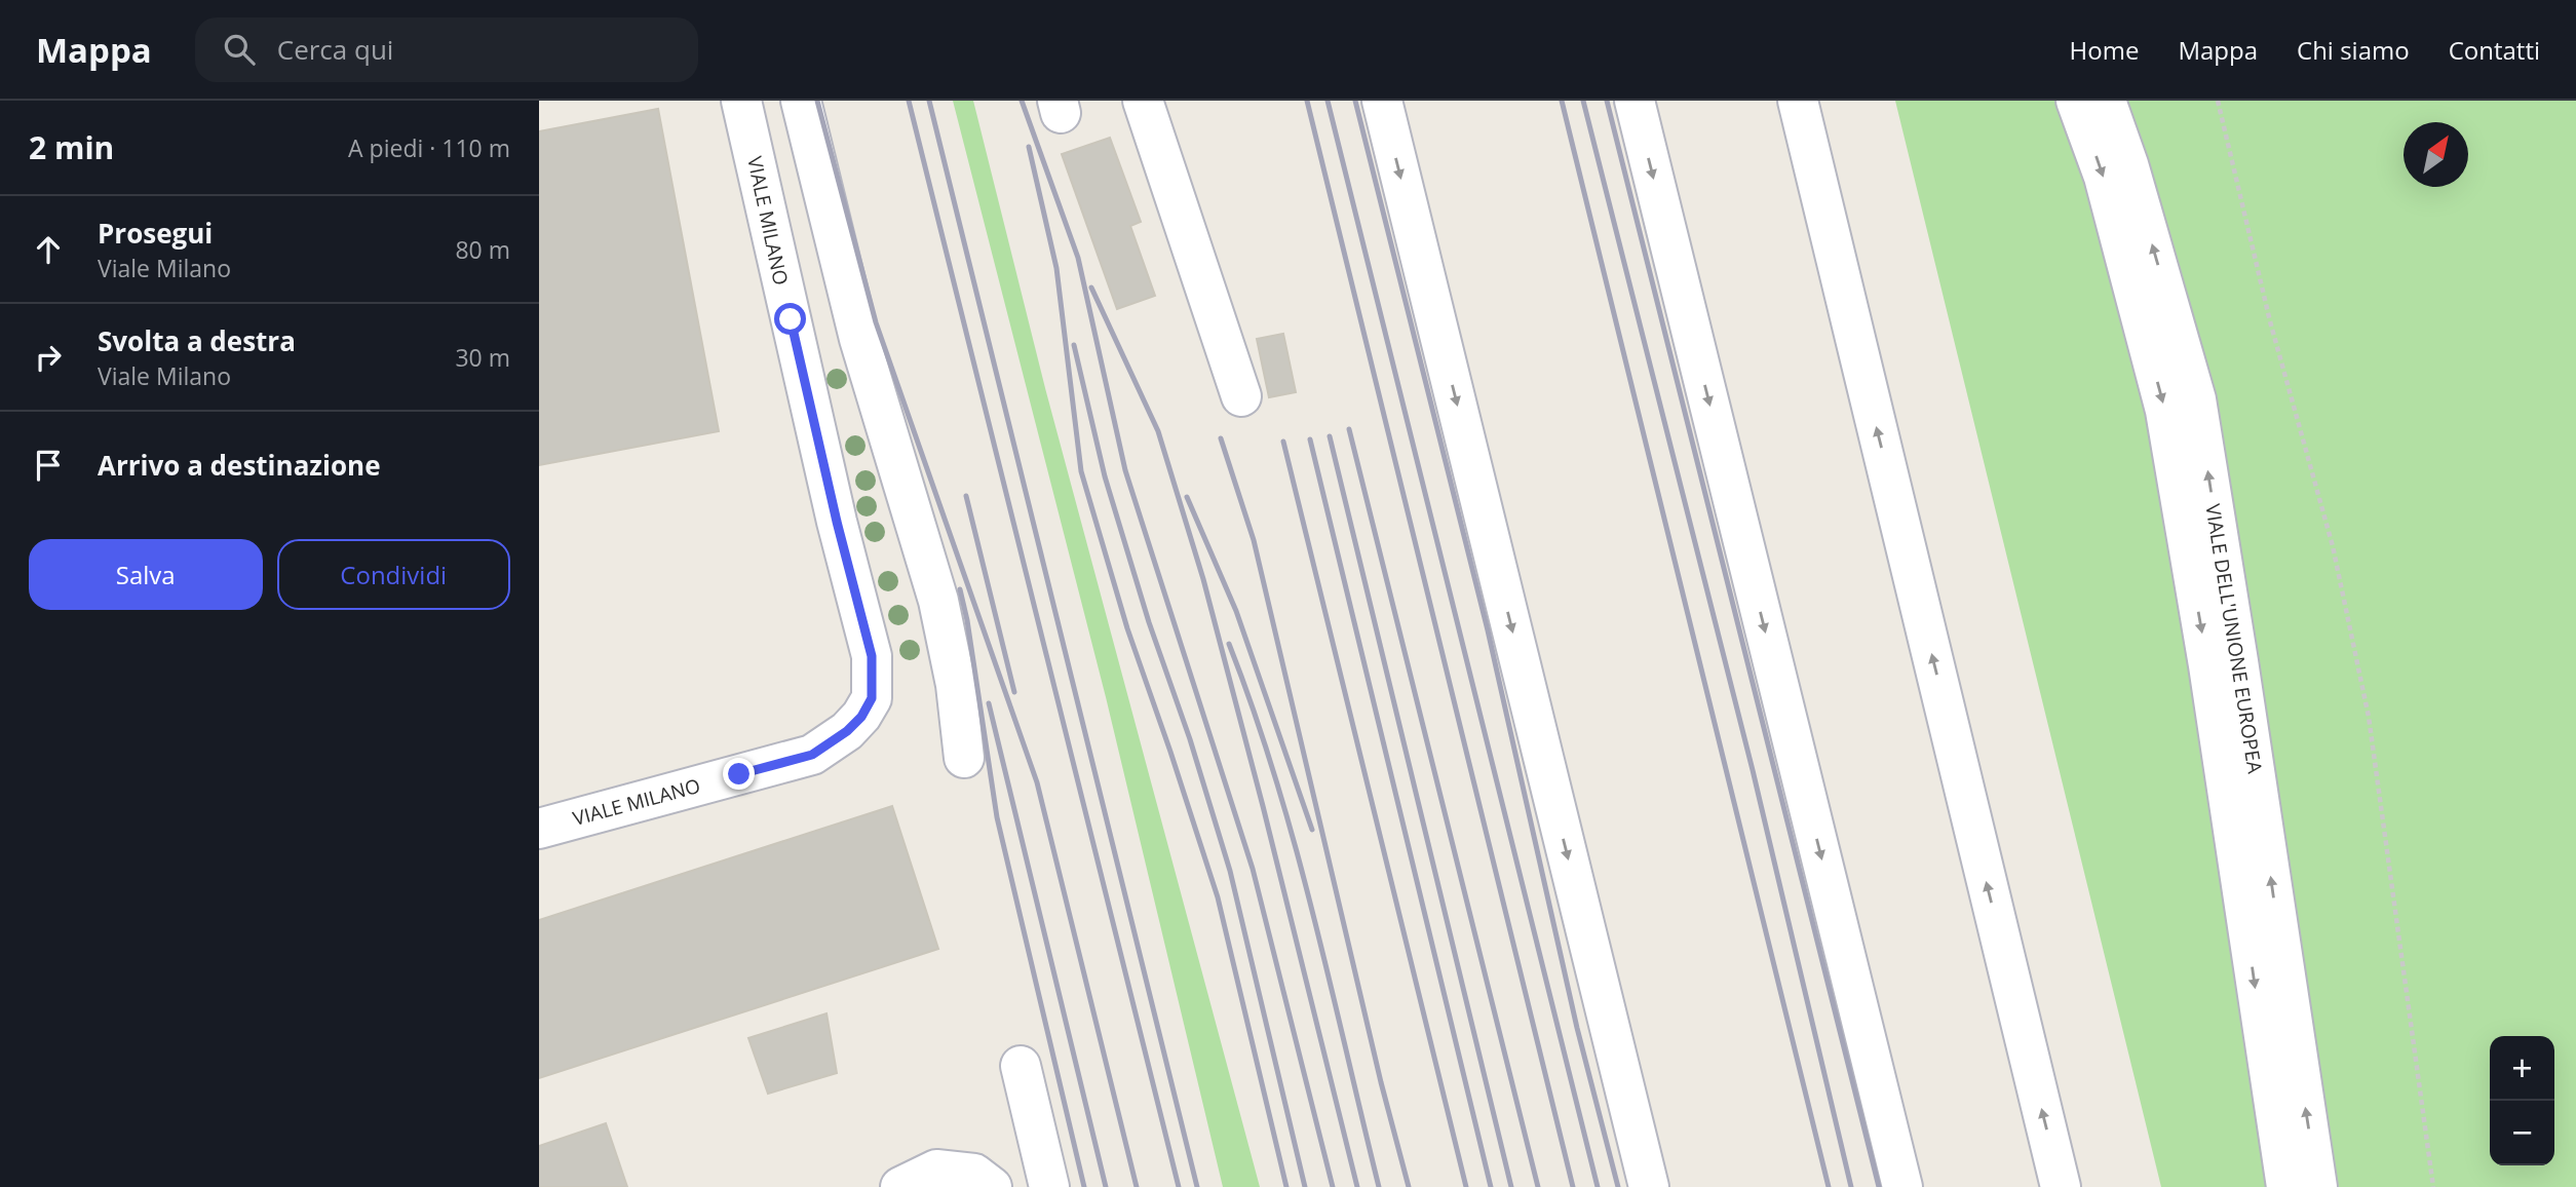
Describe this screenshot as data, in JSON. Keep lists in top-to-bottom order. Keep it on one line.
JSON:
{"streets":{"street":["VIALE MILANO","VIALE DELL'UNIONE EUROPEA"]},"north":"top right","page":{"header":"Mappa","search":"Cerca qui","nav":["Home","Mappa","Chi siamo","Contatti"],"heading":["2 min","A piedi · 110 m"],"list":[["Prosegui","Viale Milano","80 m"],["Svolta a destra","Viale Milano","30 m"],"Arrivo a destinazione"],"buttons":["Salva","Condividi"],"map_buttons":["+","−"]}}
